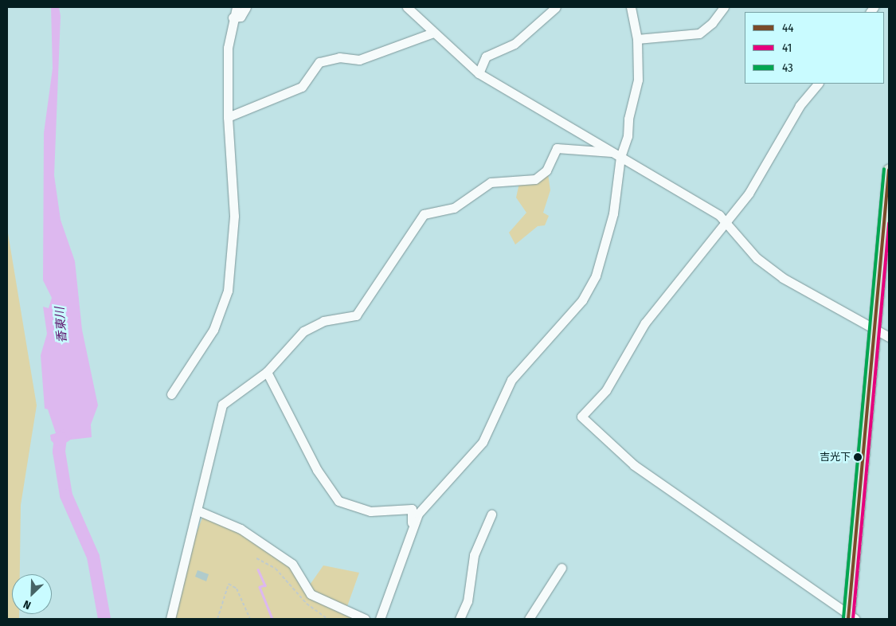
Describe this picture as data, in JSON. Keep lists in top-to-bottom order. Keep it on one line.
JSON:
{"water":["香東川"],"places":["吉光下"],"lines":["transit line 43","transit line 44","transit line 41"],"legend":["44","41","43"],"north":"bottom left"}
